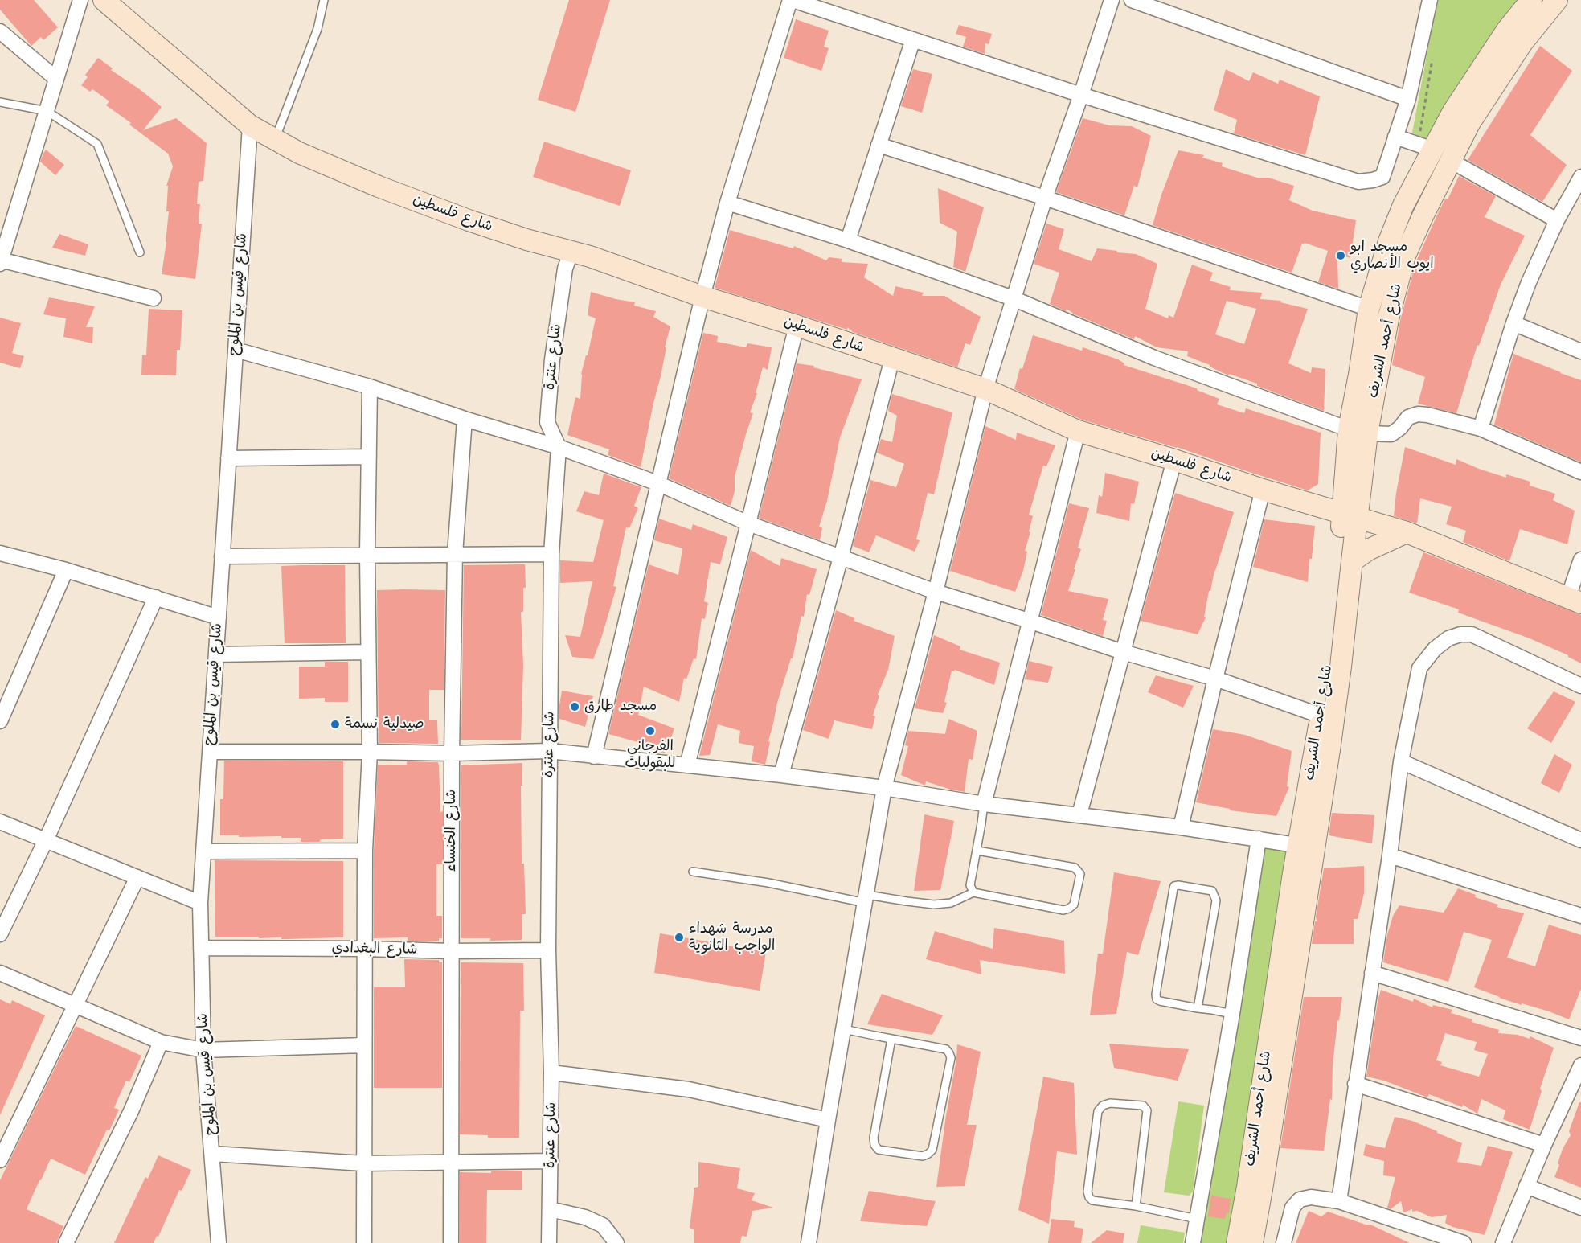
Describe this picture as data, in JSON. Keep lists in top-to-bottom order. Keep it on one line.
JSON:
{"streets":{"street":["شارع فلسطين","شارع قيس بن الملوح","شارع أحمد الشريف","شارع عنترة","شارع الخنساء","شارع البغدادي"]},"crossings":[["شارع فلسطين","شارع قيس بن الملوح"],["شارع فلسطين","شارع أحمد الشريف"],["شارع فلسطين","شارع عنترة"],["شارع قيس بن الملوح","شارع البغدادي"],["شارع عنترة","شارع البغدادي"],["شارع الخنساء","شارع البغدادي"]],"places":["مسجد ابو ايوب الأنصاري","مسجد طارق","صيدلية نسمة","الفرجاني للبقوليات","مدرسة شهداء الواجب الثانوية"]}
